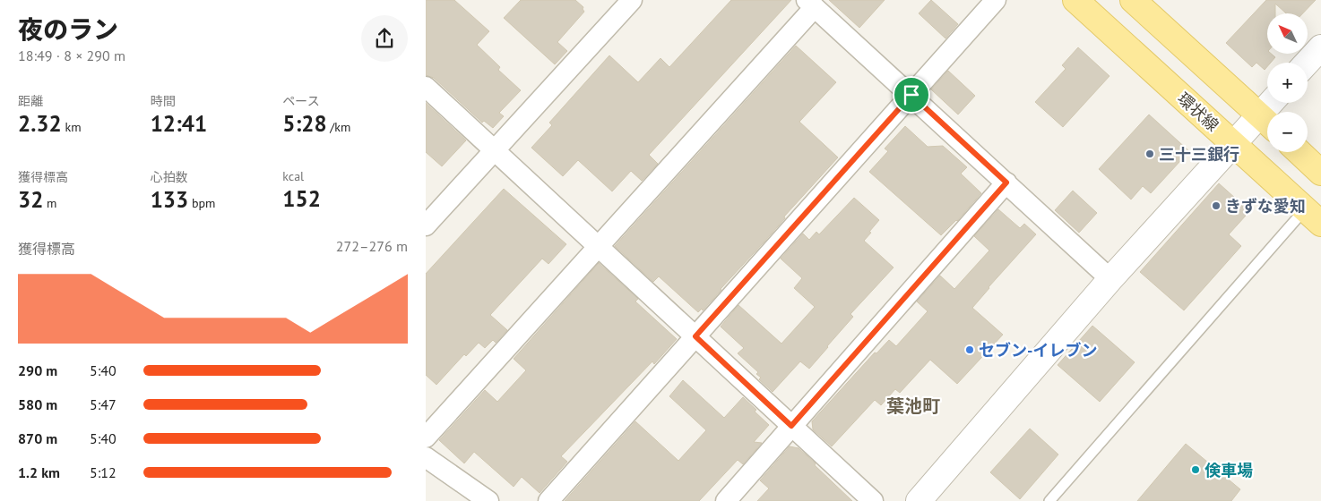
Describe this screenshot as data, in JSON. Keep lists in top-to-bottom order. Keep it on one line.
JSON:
{"streets":{"main road":["環状線"]},"districts":["葉池町"],"places":["三十三銀行","きずな愛知","セブン-イレブン","倹車場"],"north":"top left","page":{"heading":["夜のラン","18:49 · 8 × 290 m"],"map_buttons":["+","−"],"stats":[["距離","2.32 km"],["時間","12:41"],["ペース","5:28 /km"],["獲得標高","32 m"],["心拍数","133 bpm"],["kcal","152"]],"chart":["獲得標高","272–276 m"],"list":[{"name":"290 m","note":"5:40"},{"name":"580 m","note":"5:47"},{"name":"870 m","note":"5:40"},{"name":"1.2 km","note":"5:12"}]}}
